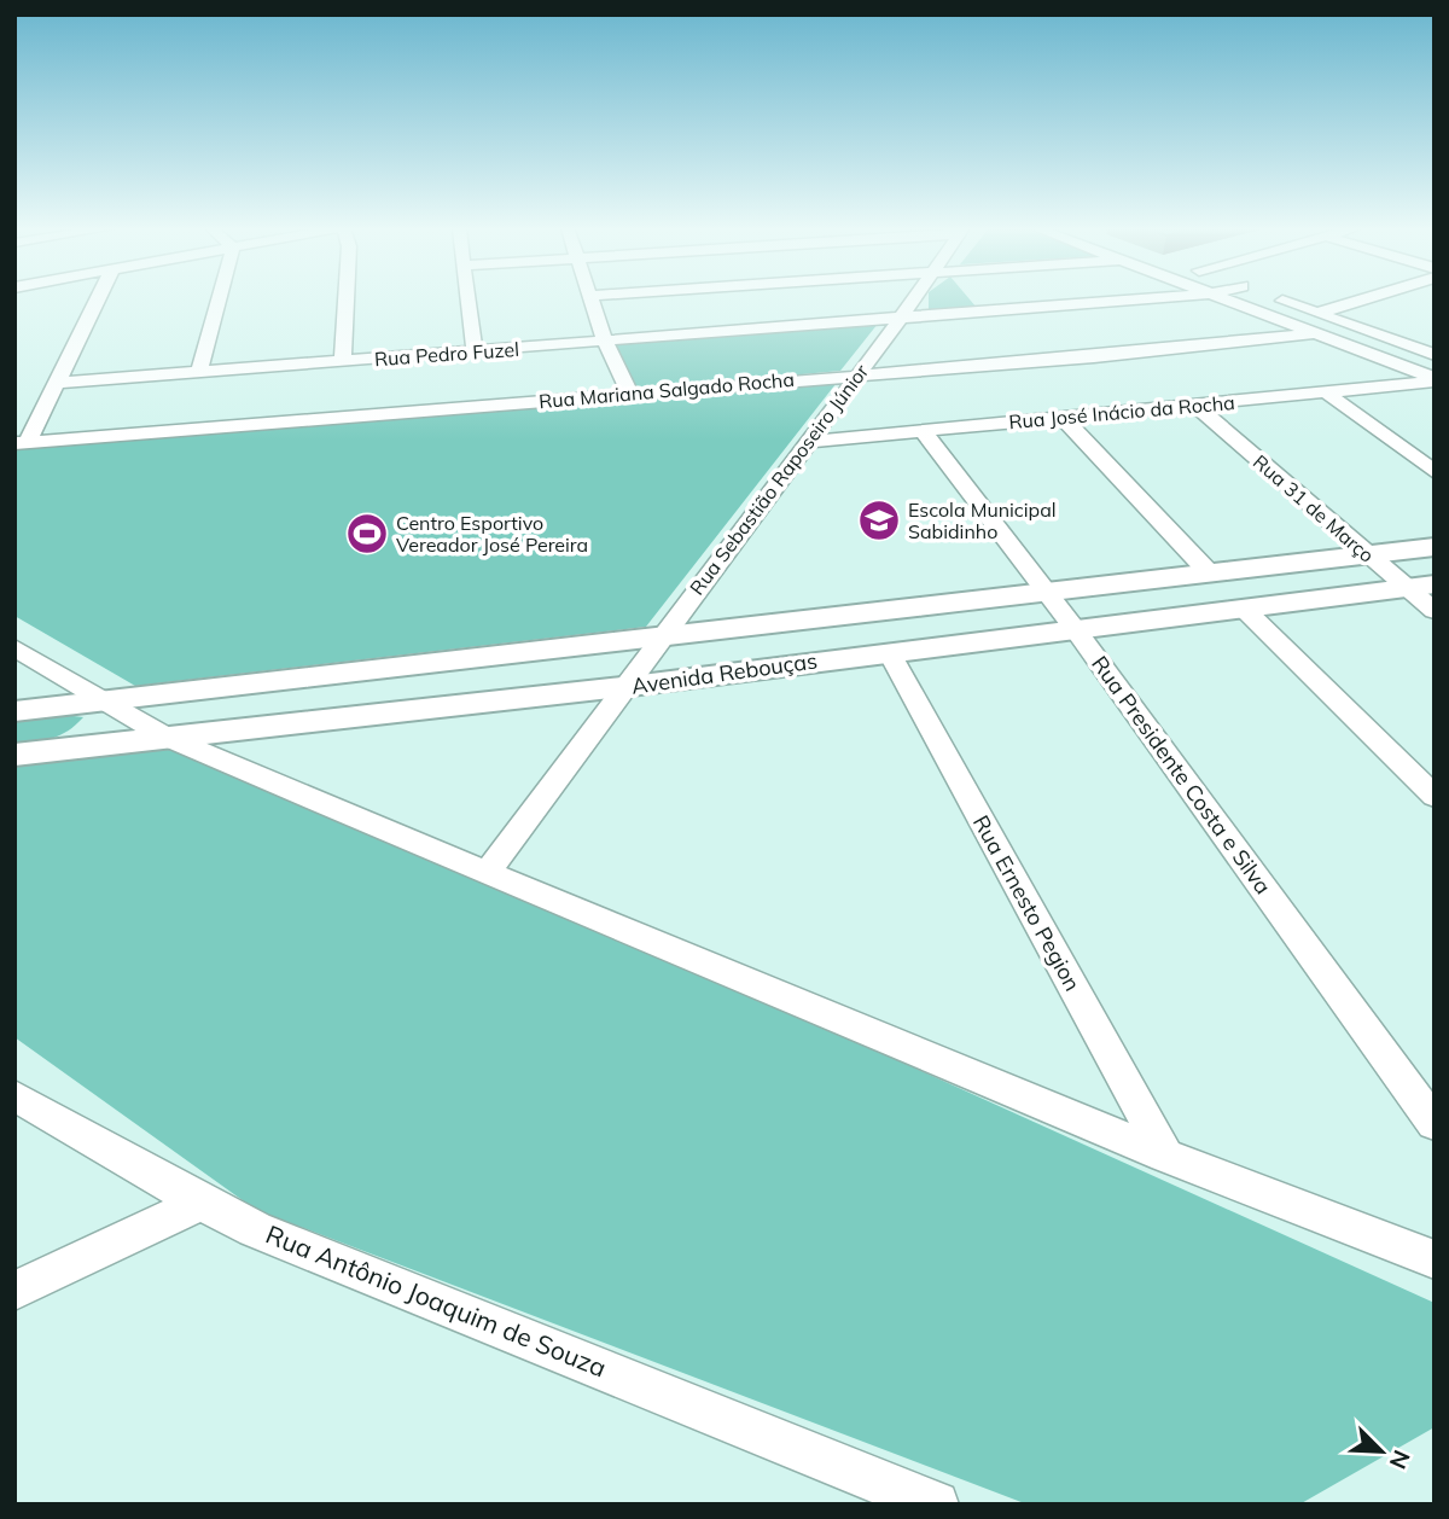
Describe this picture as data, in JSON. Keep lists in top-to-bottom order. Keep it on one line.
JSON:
{"streets":{"main road":["Avenida Rebouças"],"street":["Rua Pedro Fuzel","Rua Mariana Salgado Rocha","Rua José Inácio da Rocha","Rua Sebastião Raposeiro Júnior","Rua 31 de Março","Rua Presidente Costa e Silva","Rua Ernesto Pegion","Rua Antônio Joaquim de Souza"]},"crossings":[["Rua Pedro Fuzel","Rua Sebastião Raposeiro Júnior"],["Rua Mariana Salgado Rocha","Rua Sebastião Raposeiro Júnior"],["Rua José Inácio da Rocha","Rua Sebastião Raposeiro Júnior"],["Rua José Inácio da Rocha","Rua 31 de Março"],["Rua José Inácio da Rocha","Rua Presidente Costa e Silva"],["Rua Sebastião Raposeiro Júnior","Avenida Rebouças"],["Rua 31 de Março","Avenida Rebouças"],["Avenida Rebouças","Rua Presidente Costa e Silva"],["Avenida Rebouças","Rua Ernesto Pegion"]],"places":{"school or university":["Escola Municipal Sabidinho"],"sports":["Centro Esportivo Vereador José Pereira"]},"north":"bottom right"}
